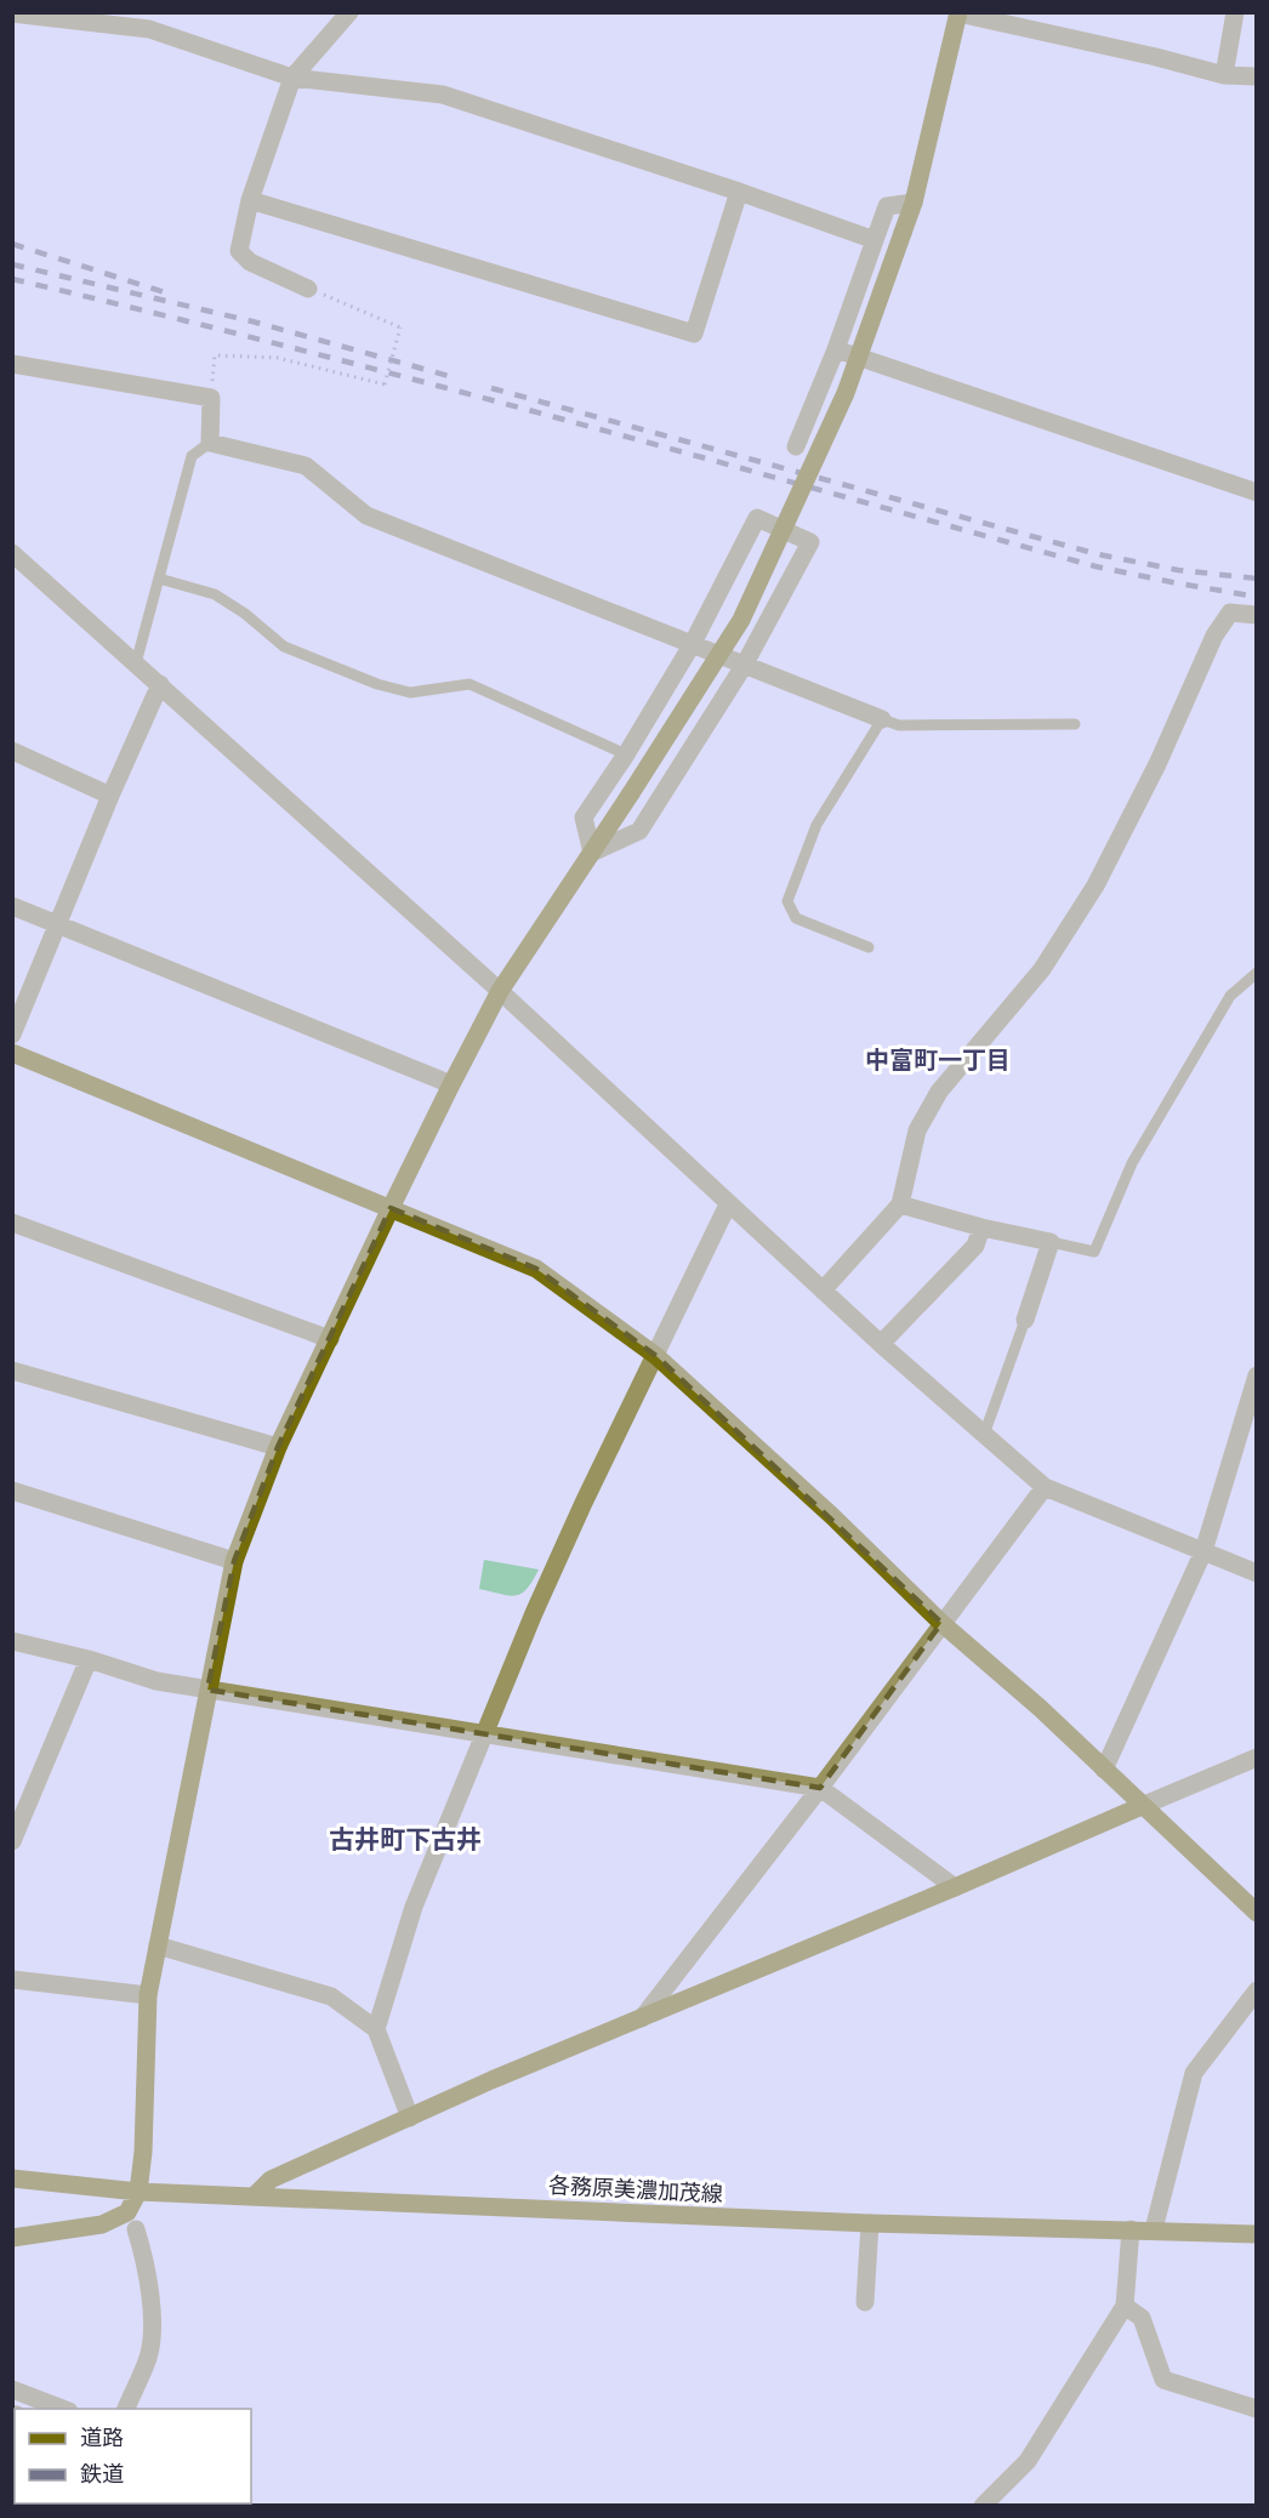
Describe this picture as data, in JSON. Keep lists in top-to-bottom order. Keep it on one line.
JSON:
{"streets":{"street":["各務原美濃加茂線"]},"districts":["中富町一丁目","古井町下古井"],"legend":["道路","鉄道"]}
